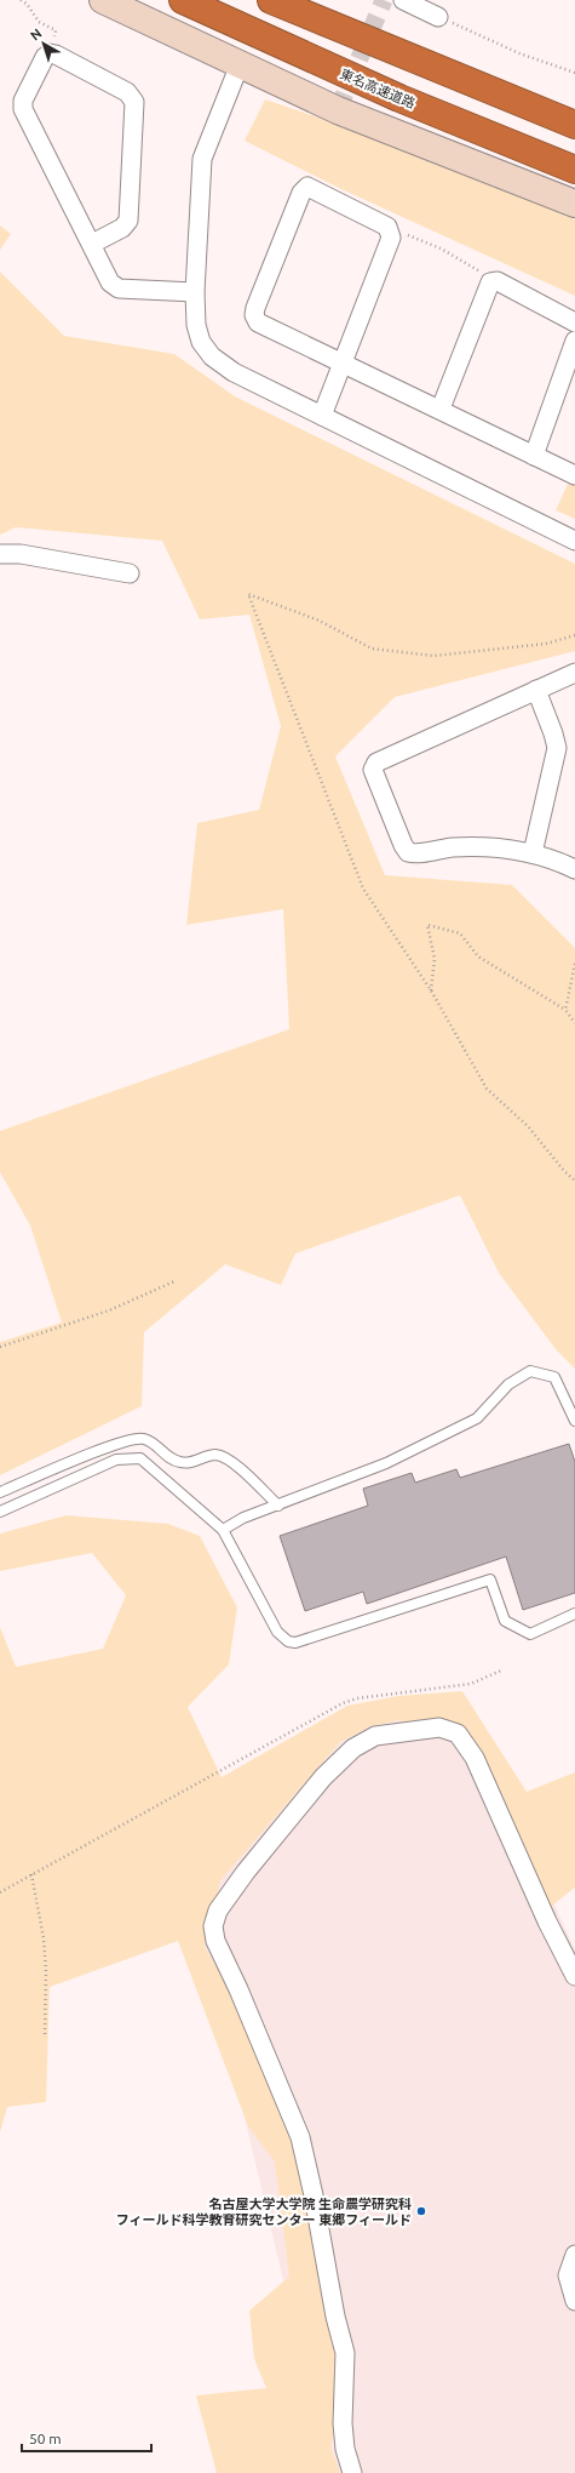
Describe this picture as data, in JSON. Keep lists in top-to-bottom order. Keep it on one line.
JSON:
{"streets":{"highway":["東名高速道路"]},"places":["名古屋大学大学院 生命農学研究科 フィールド科学教育研究センター 東郷フィールド"],"scale_bar":"50 m","north":"top left"}
